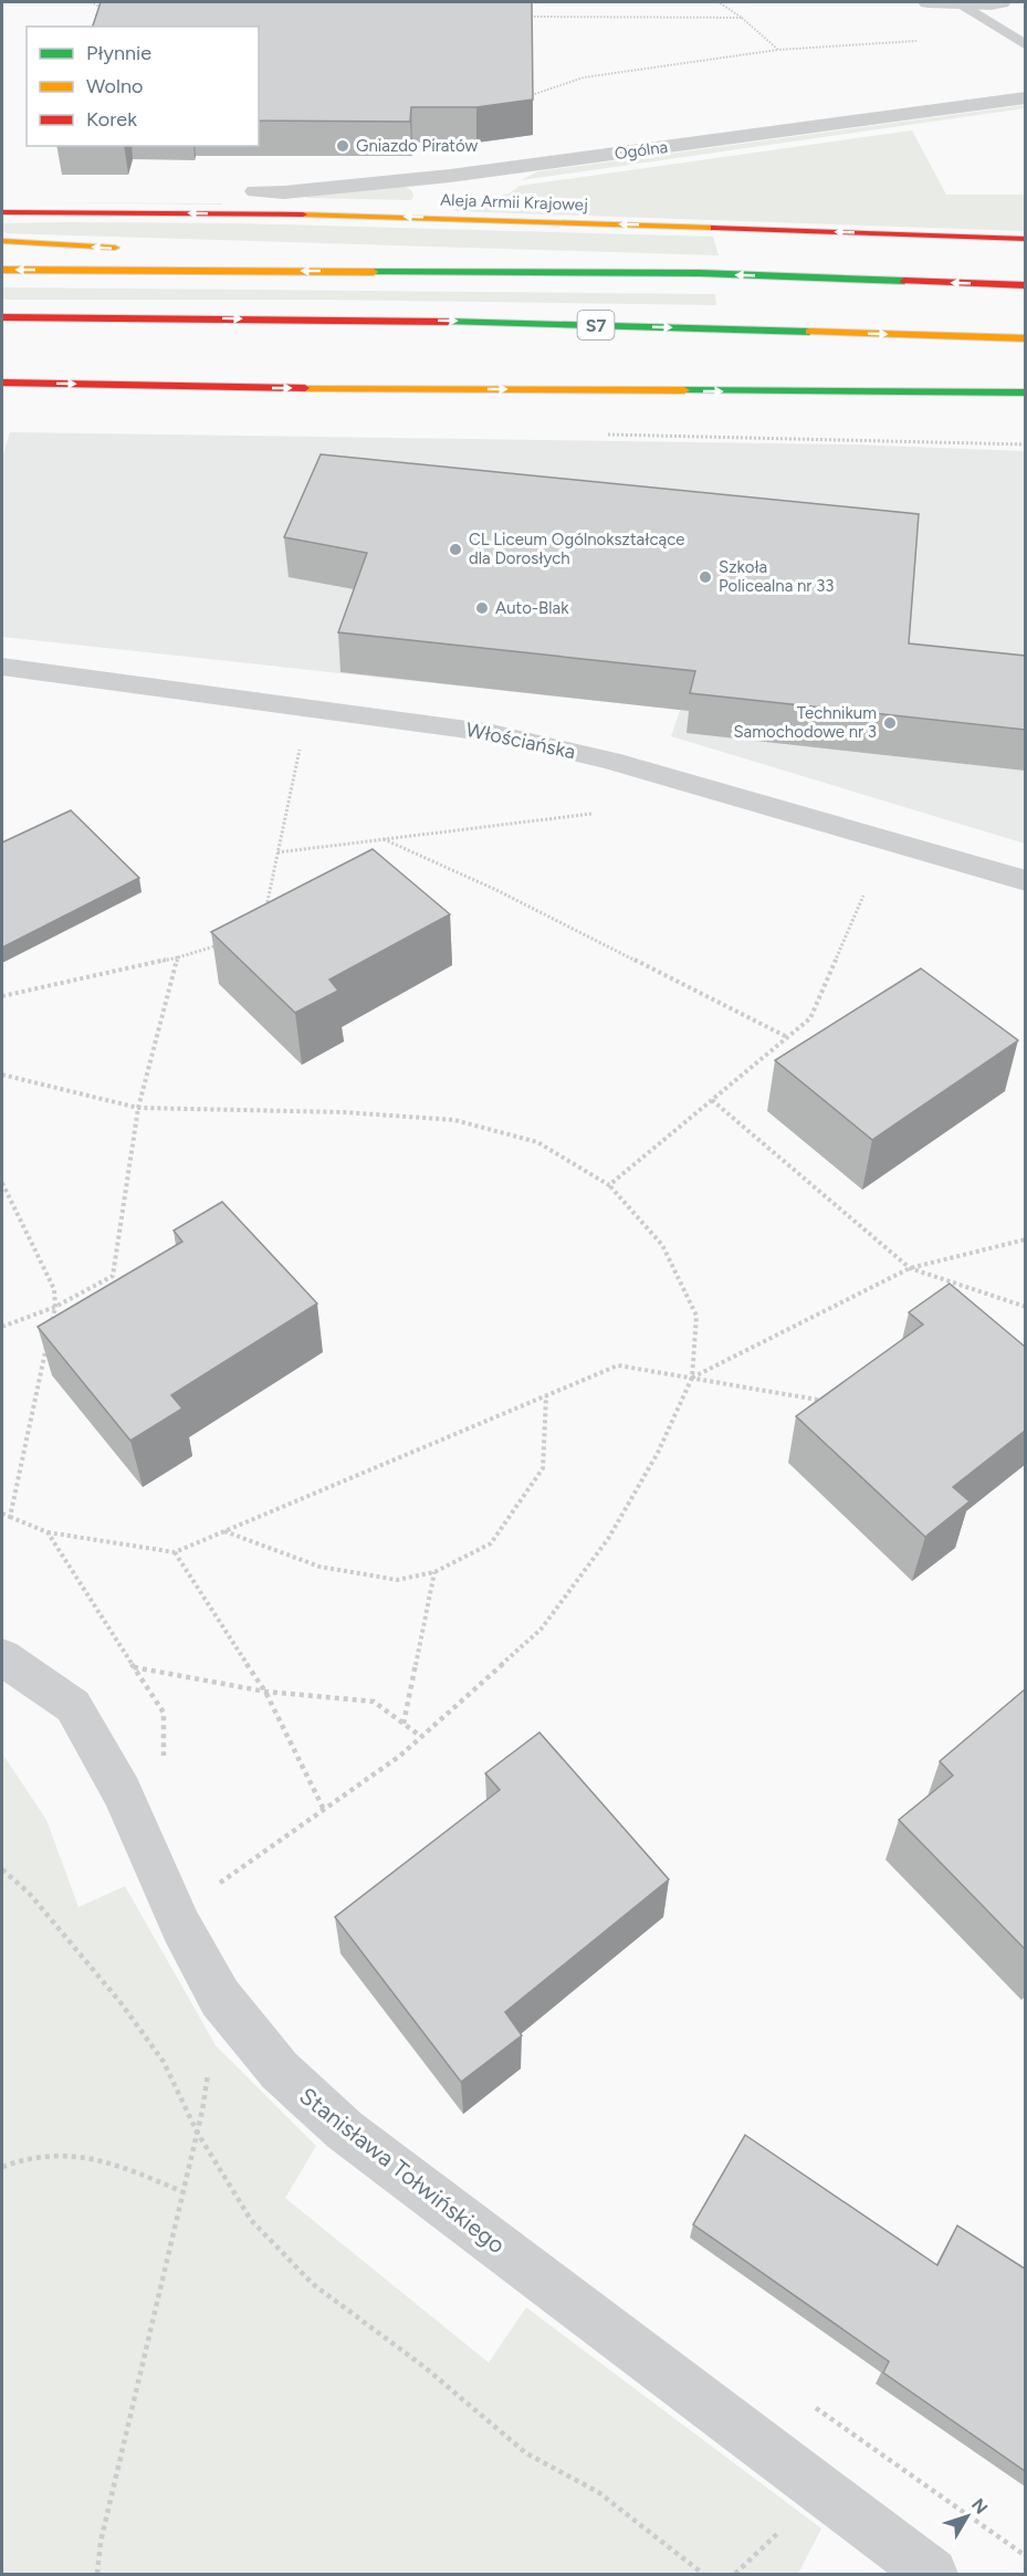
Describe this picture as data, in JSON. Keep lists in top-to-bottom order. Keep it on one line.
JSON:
{"streets":{"main road":["Aleja Armii Krajowej","S7"],"street":["Ogólna","Włościańska","Stanisława Tołwińskiego"]},"places":["Gniazdo Piratów","CL Liceum Ogólnokształcące dla Dorosłych","Szkoła Policealna nr 33","Auto-Blak","Technikum Samochodowe nr 3"],"legend":["Płynnie","Wolno","Korek"],"north":"top right"}
